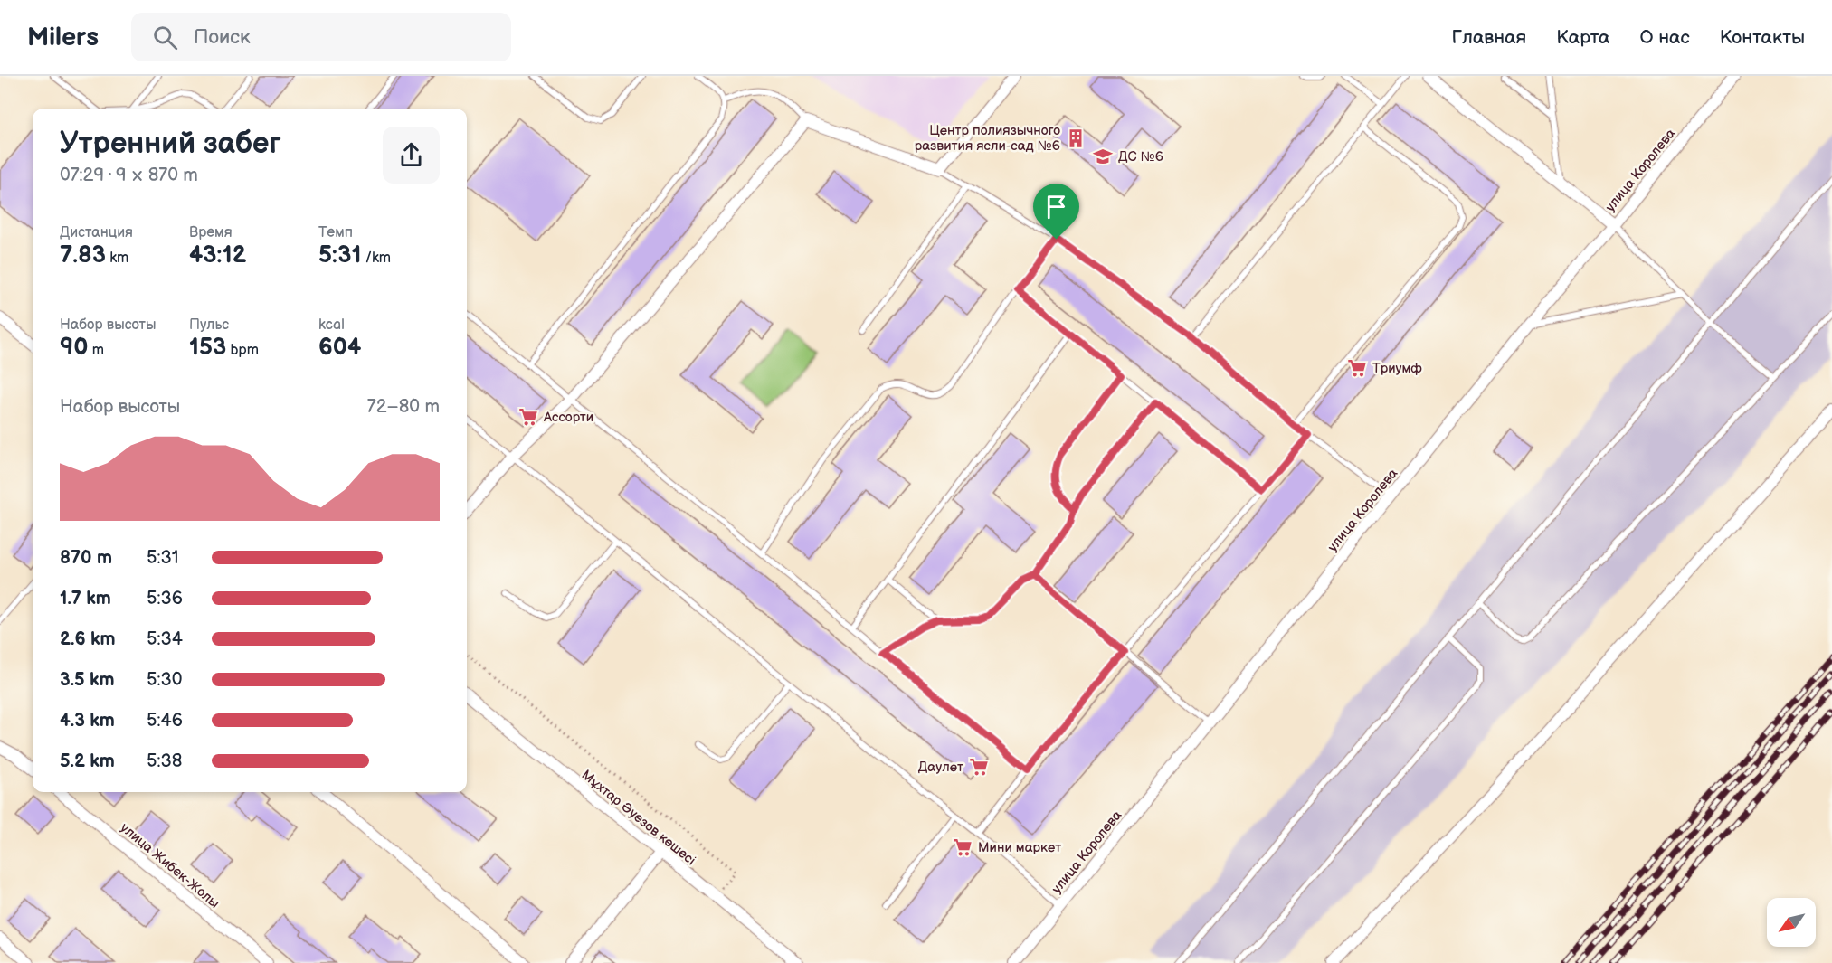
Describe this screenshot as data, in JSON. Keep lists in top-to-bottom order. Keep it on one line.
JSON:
{"streets":{"street":["улица Королева","Мұхтар Әуезов көшесі","улица Жибек-Жолы"]},"places":{"building":["Центр полиязычного развития ясли-сад №6"],"school or university":["ДС №6"],"supermarket":["Триумф","Ассорти","Даулет","Мини маркет"]},"north":"bottom left","page":{"header":"Milers","search":"Поиск","nav":["Главная","Карта","О нас","Контакты"],"heading":["Утренний забег","07:29 · 9 × 870 m"],"stats":[["Дистанция","7.83 km"],["Время","43:12"],["Темп","5:31 /km"],["Набор высоты","90 m"],["Пульс","153 bpm"],["kcal","604"]],"chart":["Набор высоты","72–80 m"],"list":[{"name":"870 m","note":"5:31"},{"name":"1.7 km","note":"5:36"},{"name":"2.6 km","note":"5:34"},{"name":"3.5 km","note":"5:30"},{"name":"4.3 km","note":"5:46"},{"name":"5.2 km","note":"5:38"}]}}
